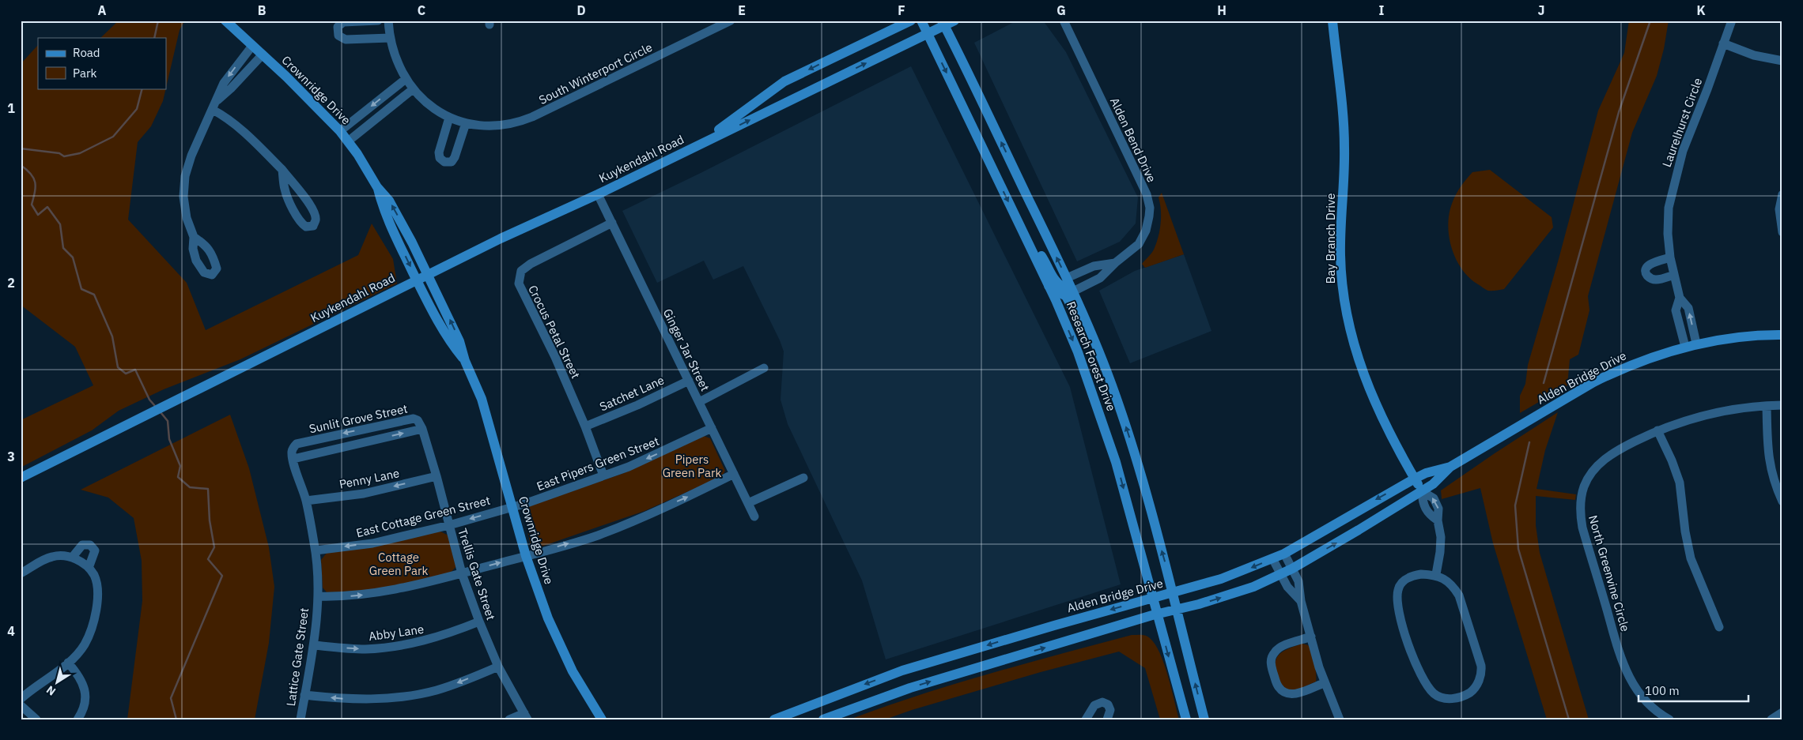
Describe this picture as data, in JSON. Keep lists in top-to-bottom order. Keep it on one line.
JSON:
{"streets":{"street":["South Winterport Circle","Crownridge Drive","Laurelhurst Circle","Alden Bend Drive","Kuykendahl Road","Bay Branch Drive","Crocus Petal Street","Ginger Jar Street","Research Forest Drive","Alden Bridge Drive","Satchet Lane","Sunlit Grove Street","East Pipers Green Street","Penny Lane","East Cottage Green Street","North Greenvine Circle","Trellis Gate Street","Abby Lane","Lattice Gate Street"]},"crossings":[["Crownridge Drive","Kuykendahl Road"],["Crownridge Drive","East Pipers Green Street"],["Crownridge Drive","East Cottage Green Street"],["Laurelhurst Circle","Alden Bridge Drive"],["Alden Bend Drive","Research Forest Drive"],["Kuykendahl Road","Ginger Jar Street"],["Kuykendahl Road","Research Forest Drive"],["Bay Branch Drive","Alden Bridge Drive"],["Crocus Petal Street","Ginger Jar Street"],["Crocus Petal Street","Satchet Lane"],["Crocus Petal Street","East Pipers Green Street"],["Ginger Jar Street","Satchet Lane"],["Ginger Jar Street","East Pipers Green Street"],["Research Forest Drive","Alden Bridge Drive"],["Sunlit Grove Street","Trellis Gate Street"],["Sunlit Grove Street","Lattice Gate Street"],["East Pipers Green Street","East Cottage Green Street"],["Penny Lane","Trellis Gate Street"],["Penny Lane","Lattice Gate Street"],["East Cottage Green Street","Trellis Gate Street"],["East Cottage Green Street","Lattice Gate Street"],["Trellis Gate Street","Abby Lane"],["Abby Lane","Lattice Gate Street"]],"one_way":["Penny Lane"],"parks":["Pipers Green Park","Cottage Green Park"],"legend":["Road","Park"],"scale_bar":"100 m","north":"bottom left","grid":{"columns":["A","B","C","D","E","F","G","H","I","J","K"],"rows":["1","2","3","4"]}}
